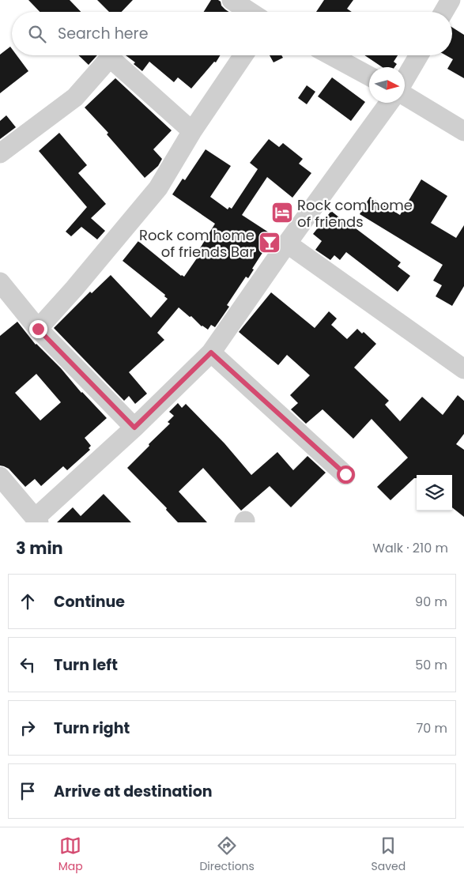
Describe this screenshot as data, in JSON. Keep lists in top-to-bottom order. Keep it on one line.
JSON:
{"places":{"hotel":["Rock com home of friends"],"bar":["Rock com home of friends Bar"]},"north":"right","page":{"search":"Search here","heading":["3 min","Walk · 210 m"],"list":[["Continue","90 m"],["Turn left","50 m"],["Turn right","70 m"],"Arrive at destination"],"nav":["Map","Directions","Saved"]}}
